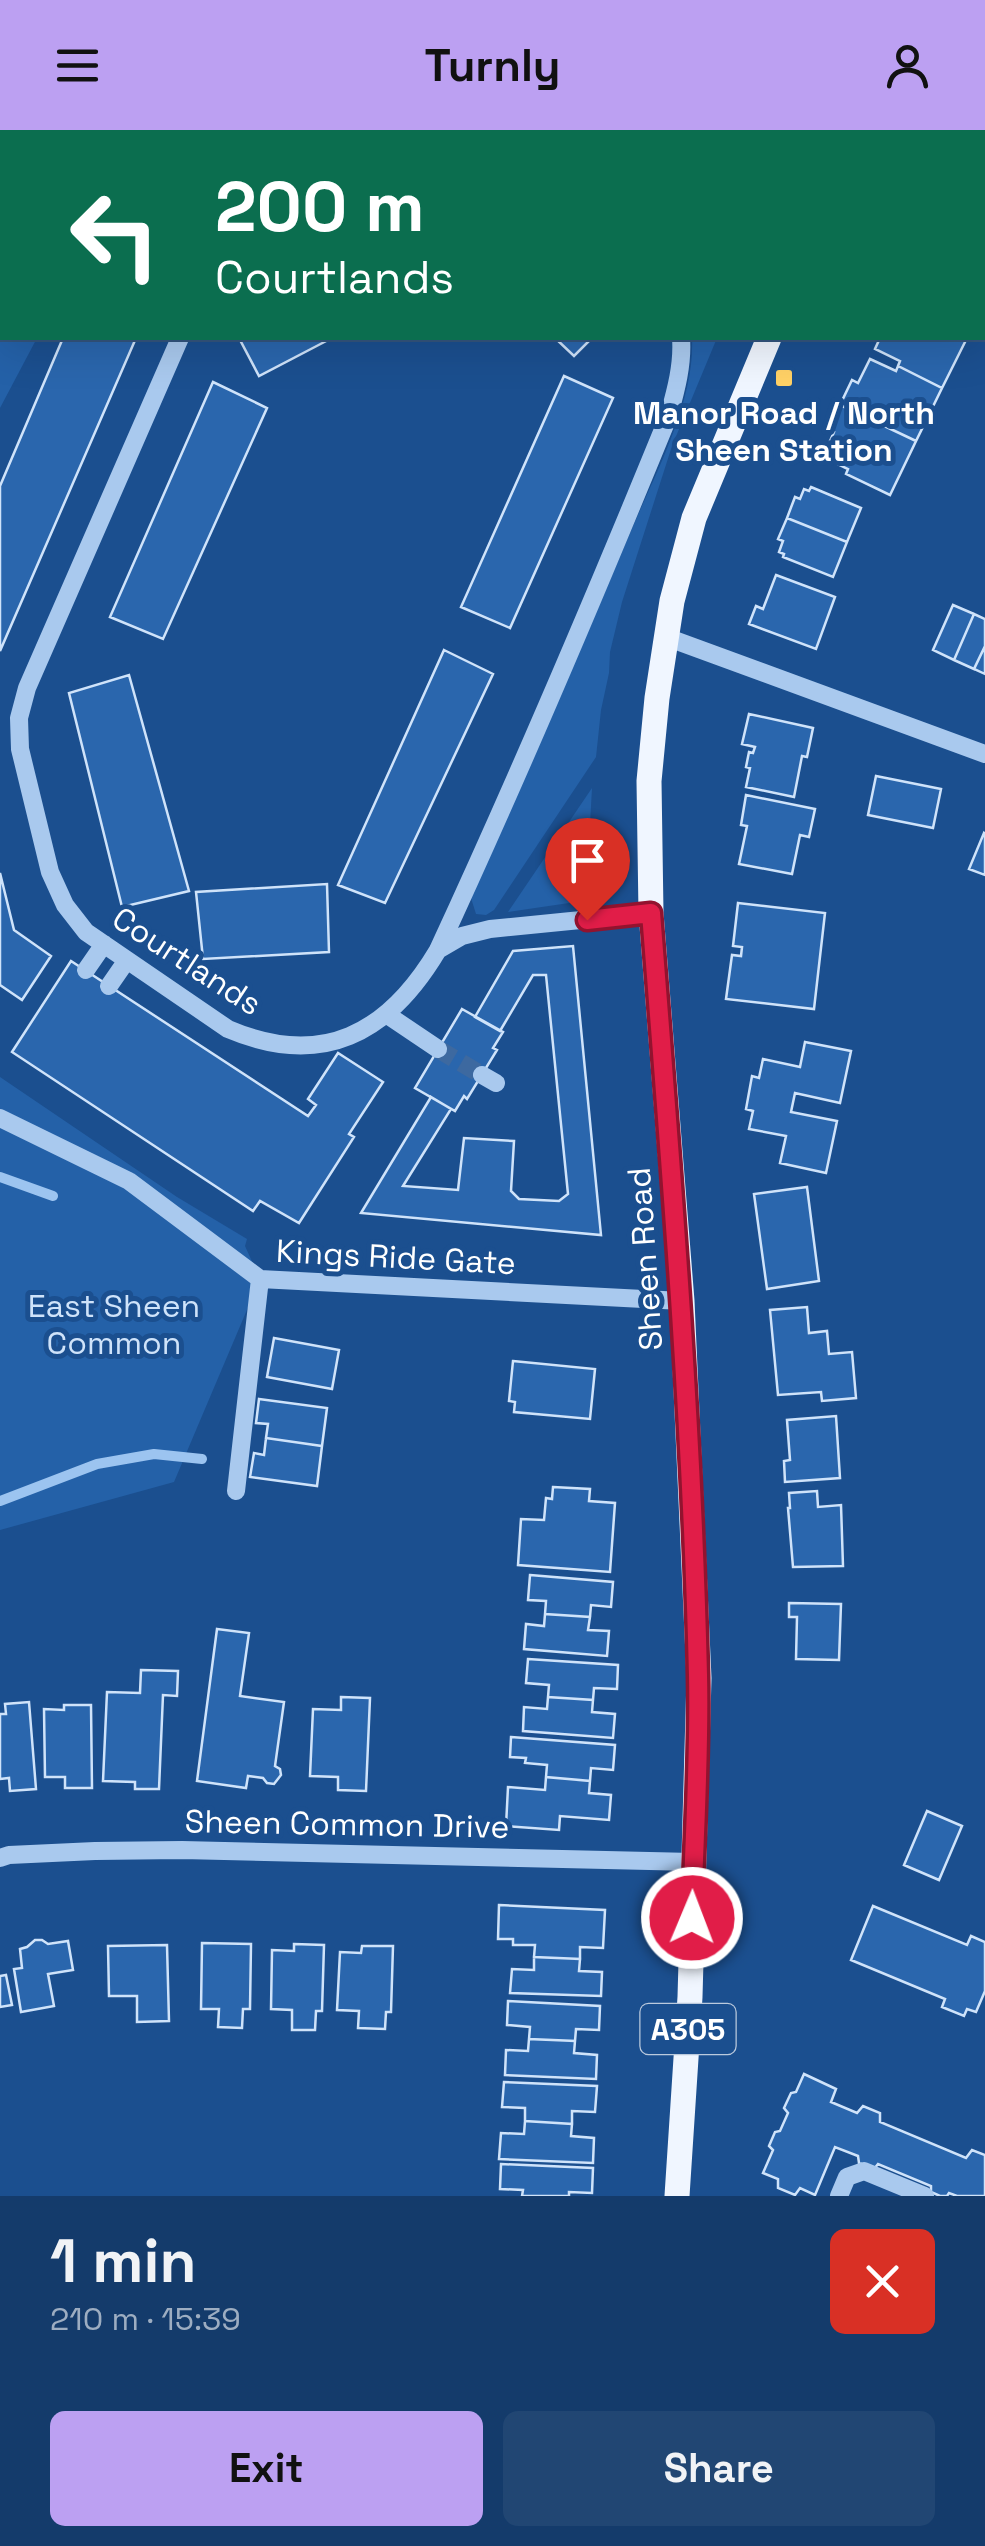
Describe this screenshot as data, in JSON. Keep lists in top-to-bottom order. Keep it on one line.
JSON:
{"streets":{"main road":["Sheen Road","A305"],"street":["Courtlands","Kings Ride Gate","Sheen Common Drive"]},"crossings":[["Kings Ride Gate","Sheen Road"],["Sheen Road","Sheen Common Drive"]],"parks":["East Sheen Common"],"places":{"transit":["Manor Road / North Sheen Station"]},"page":{"header":"Turnly","turn":["200 m","Courtlands"],"heading":["1 min","210 m · 15:39"],"buttons":["Exit","Share"]}}
